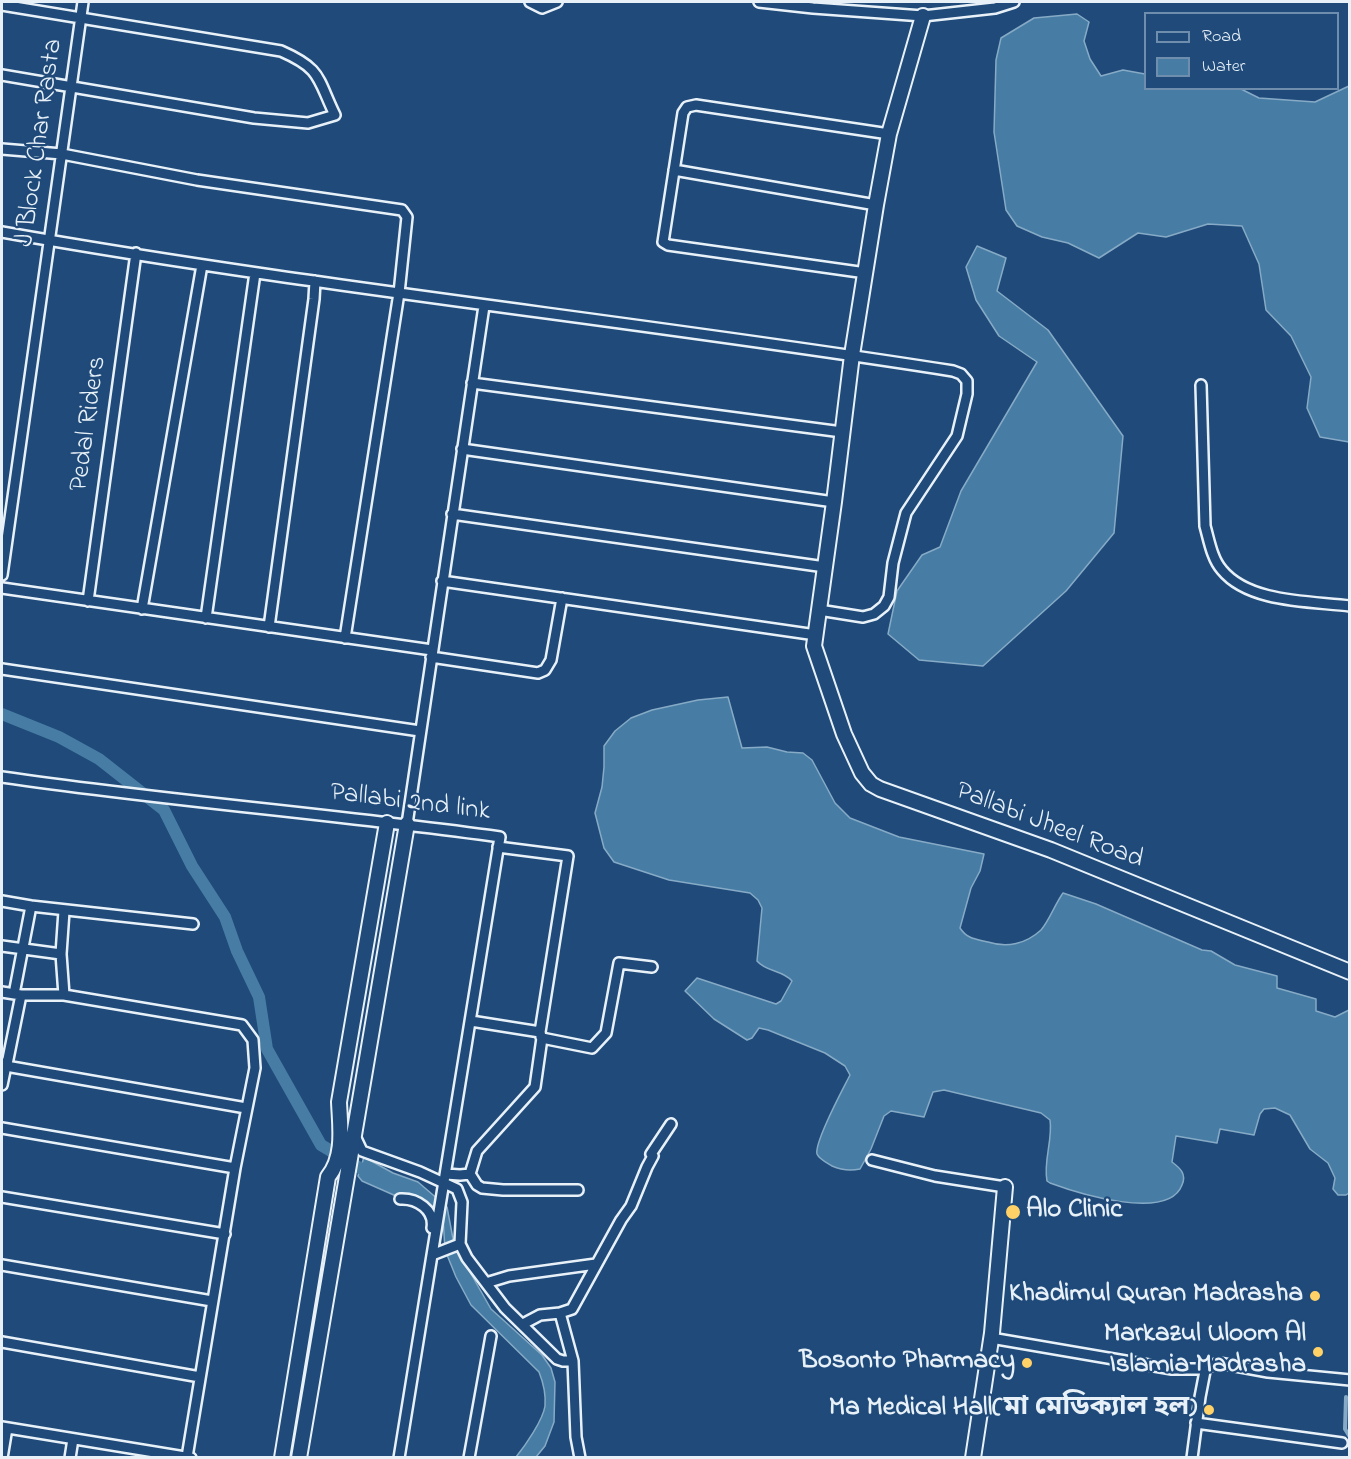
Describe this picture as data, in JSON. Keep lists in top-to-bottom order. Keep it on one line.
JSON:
{"streets":{"street":["J Block Char Rasta","Pedal Riders","Pallabi 2nd link","Pallabi Jheel Road"]},"places":["Alo Clinic","Khadimul Quran Madrasha","Markazul Uloom Al Islamia Madrasha","Bosonto Pharmacy","Ma Medical Hall(মা মেডিক্যাল হল)"],"legend":["Road","Water"]}
